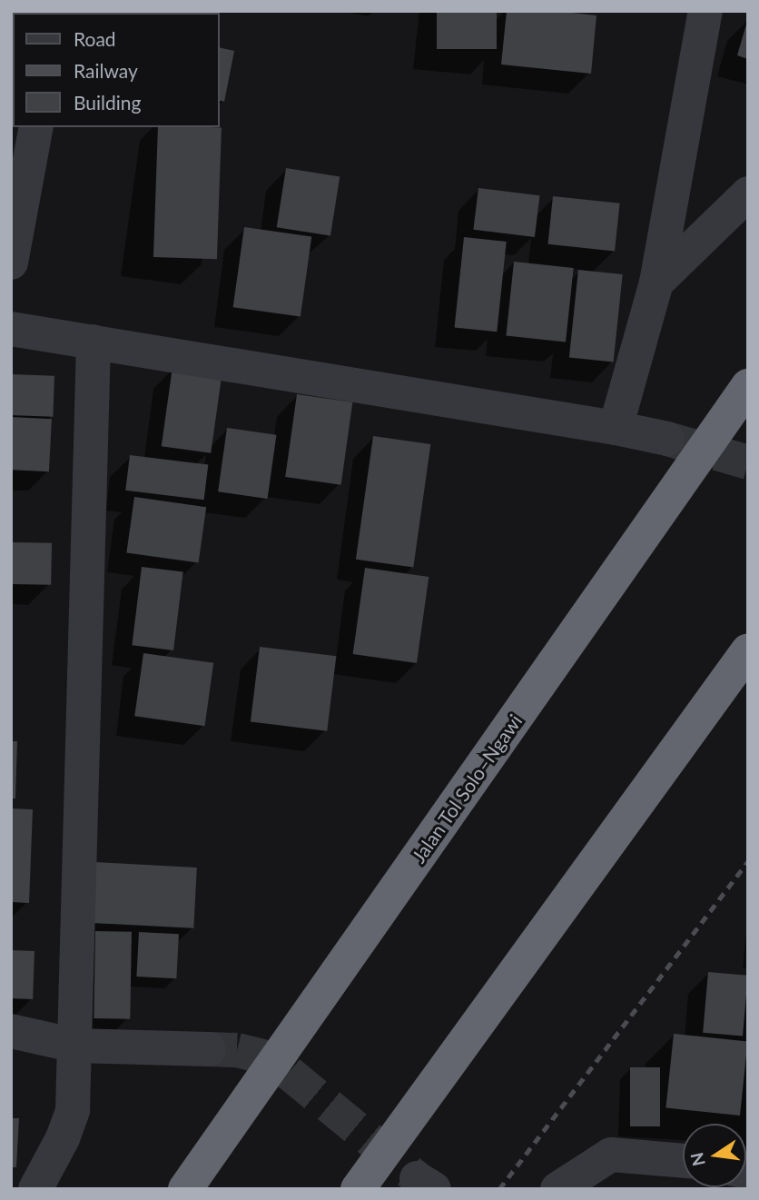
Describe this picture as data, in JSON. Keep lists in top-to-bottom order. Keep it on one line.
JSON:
{"streets":{"highway":["Jalan Tol Solo–Ngawi"]},"legend":["Road","Railway","Building"],"north":"left"}
